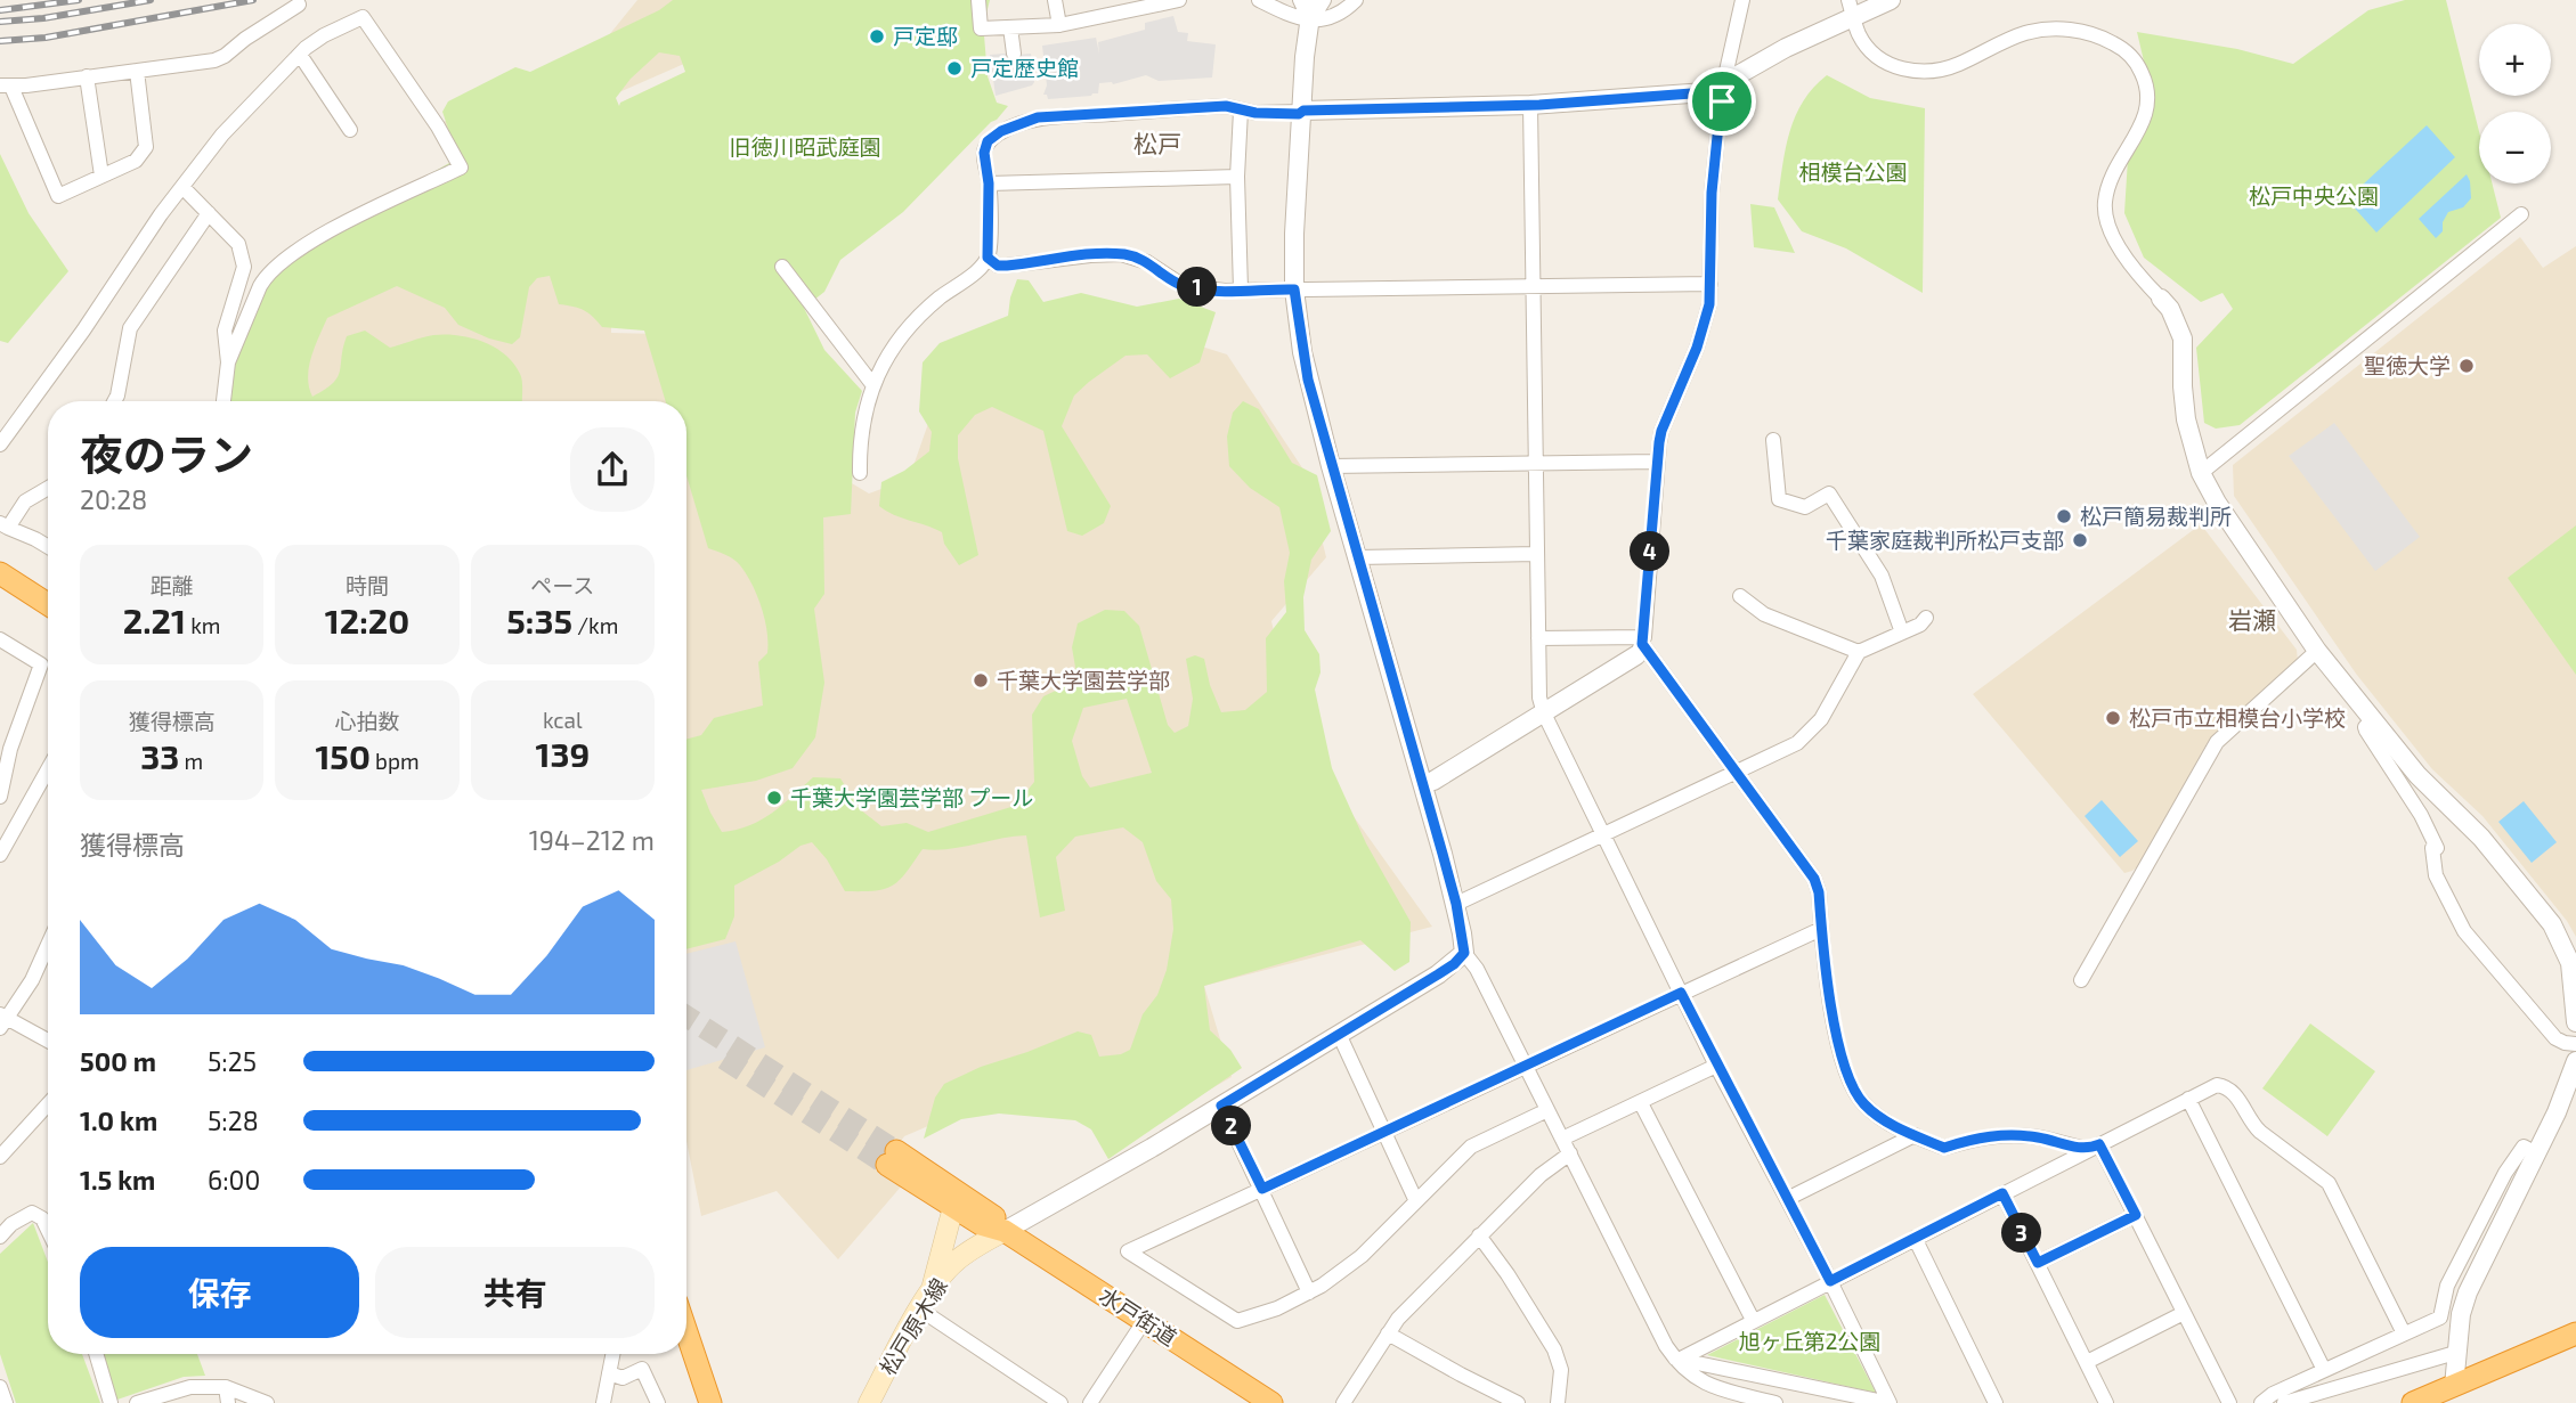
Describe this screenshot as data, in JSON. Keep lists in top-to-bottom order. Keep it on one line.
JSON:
{"streets":{"highway":["水戸街道"],"main road":["松戸原木線"]},"crossings":[["水戸街道","松戸原木線"]],"districts":["松戸","岩瀬"],"parks":["旧徳川昭武庭園","相模台公園","松戸中央公園","旭ヶ丘第2公園"],"places":["戸定邸","戸定歴史館","聖徳大学","松戸簡易裁判所","千葉家庭裁判所松戸支部","千葉大学園芸学部","松戸市立相模台小学校","千葉大学園芸学部 プール"],"page":{"map_buttons":["+","−"],"pins":["1","4","2","3"],"heading":["夜のラン","20:28"],"stats":[["距離","2.21 km"],["時間","12:20"],["ペース","5:35 /km"],["獲得標高","33 m"],["心拍数","150 bpm"],["kcal","139"]],"chart":["獲得標高","194–212 m"],"list":[{"name":"500 m","note":"5:25"},{"name":"1.0 km","note":"5:28"},{"name":"1.5 km","note":"6:00"}],"buttons":["保存","共有"]}}
